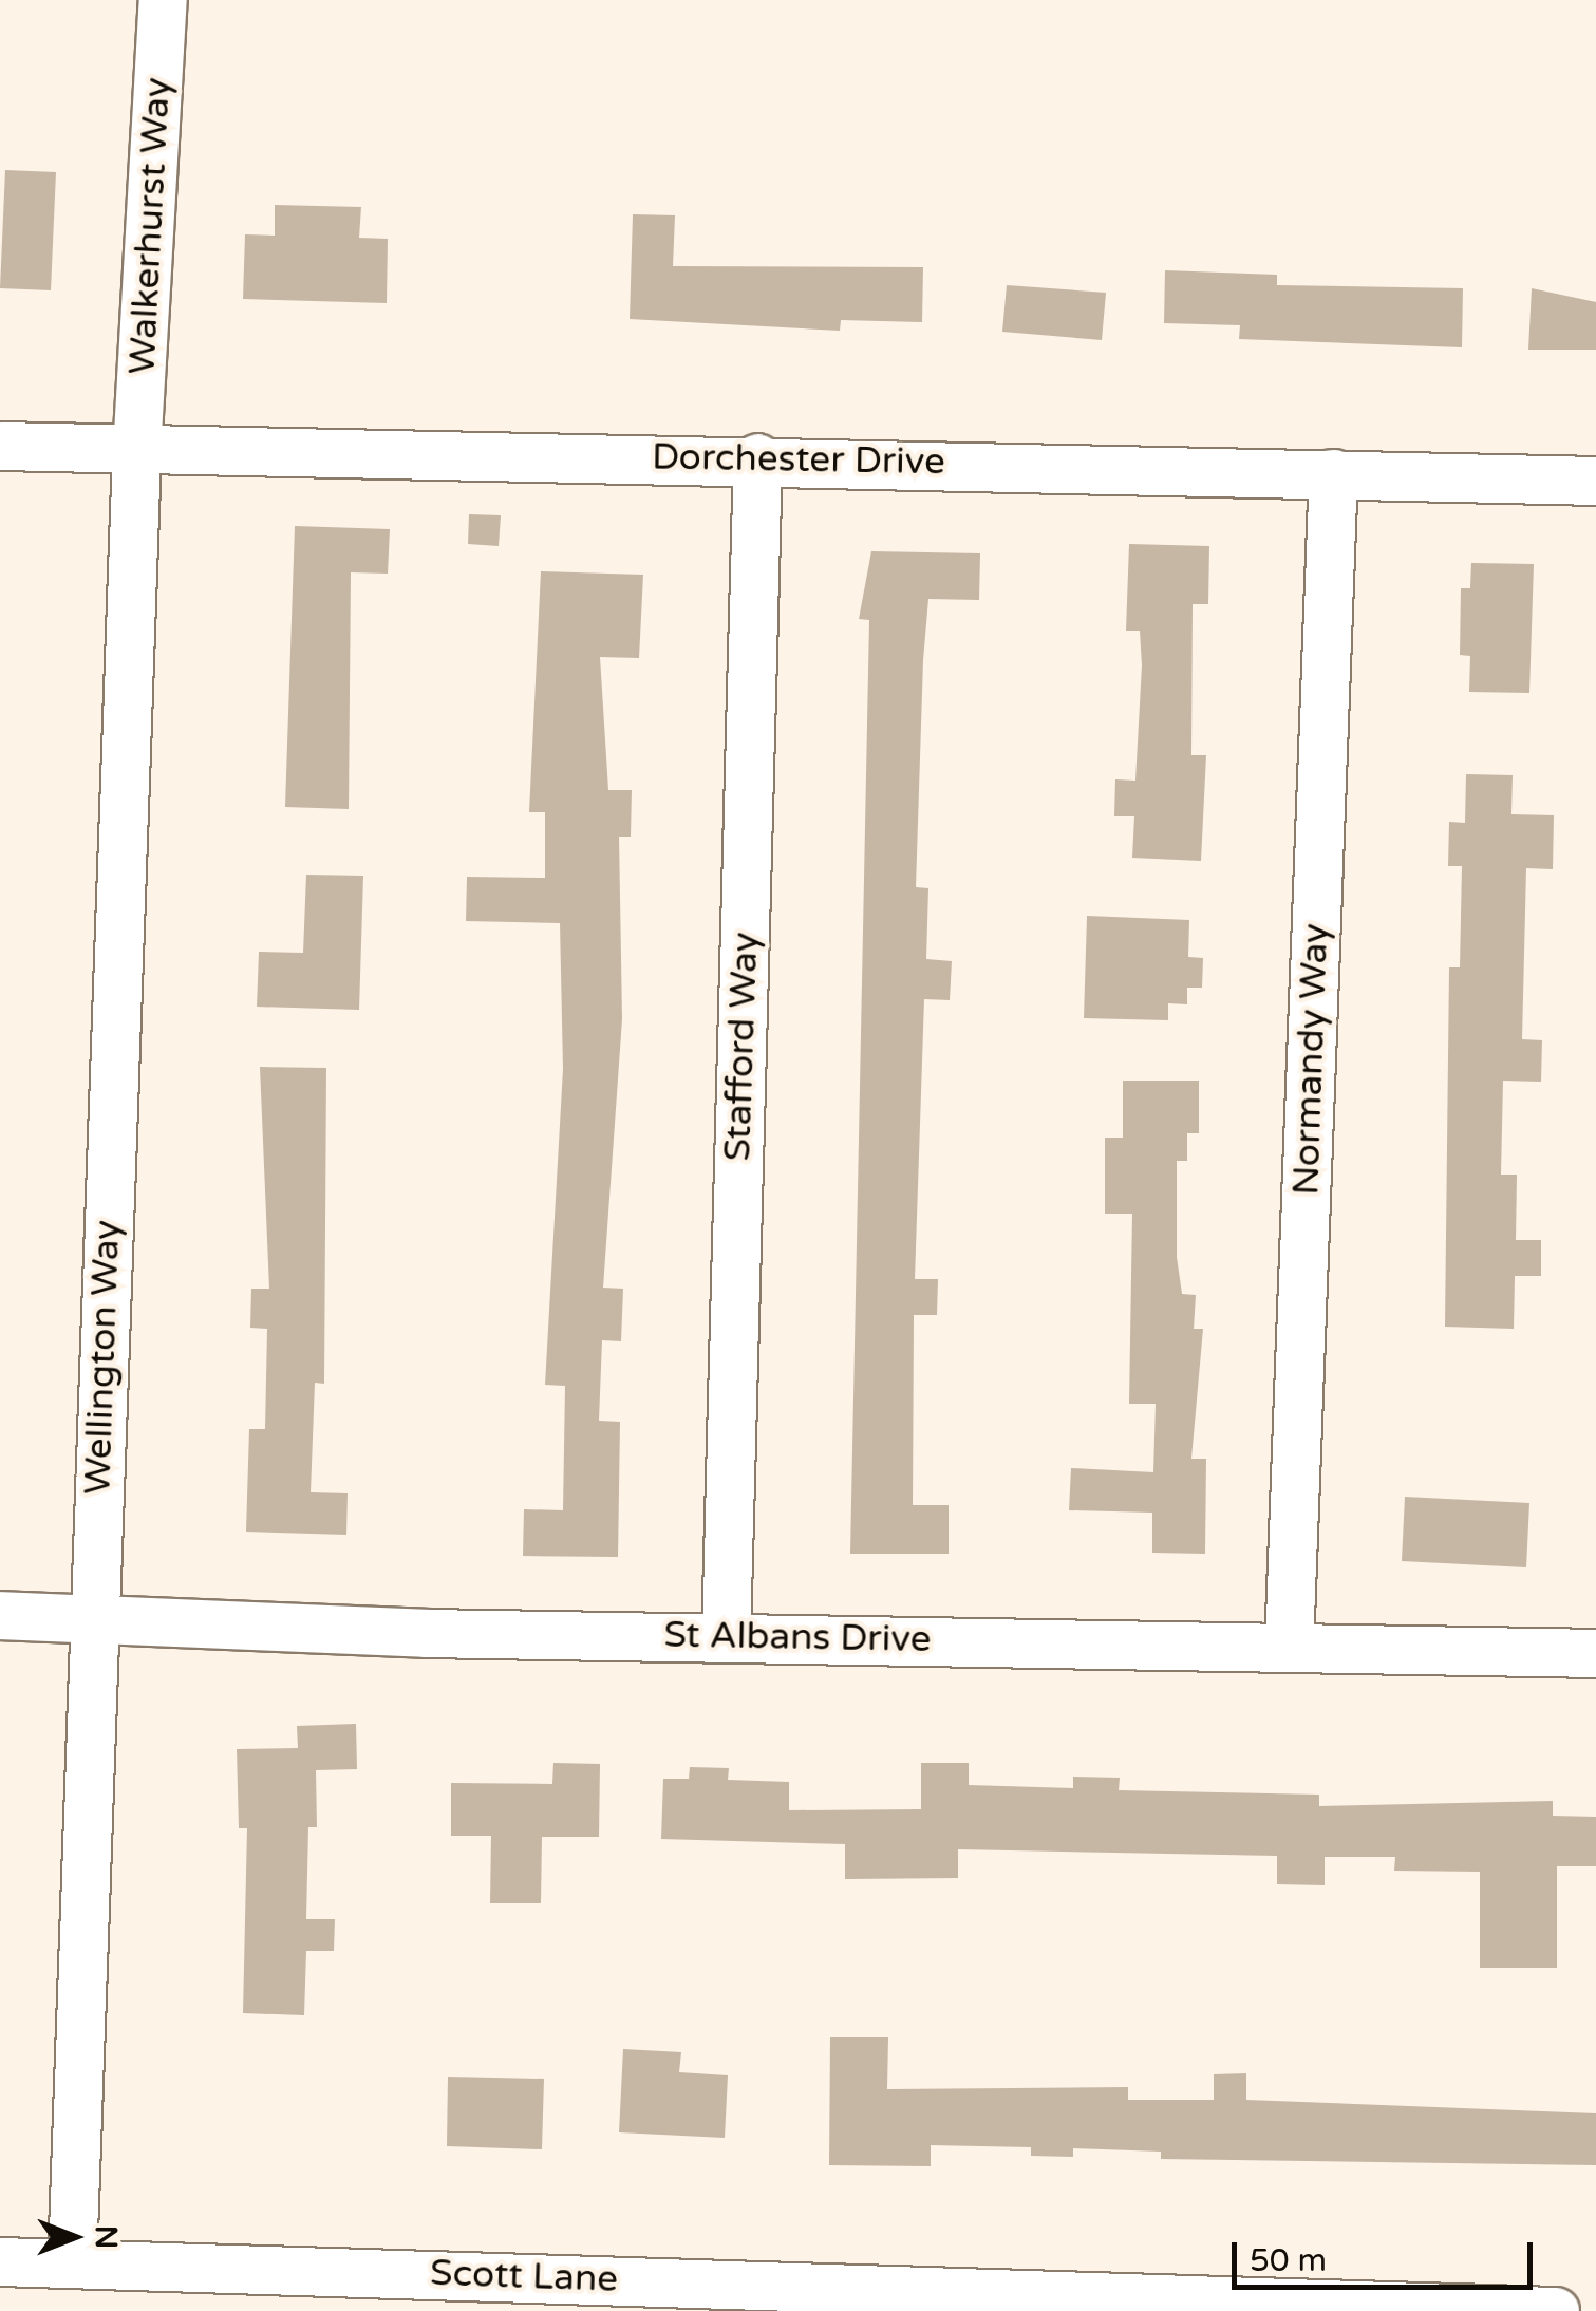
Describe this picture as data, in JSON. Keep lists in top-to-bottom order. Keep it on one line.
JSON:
{"streets":{"street":["Walkerhurst Way","Dorchester Drive","Stafford Way","Normandy Way","Wellington Way","St Albans Drive","Scott Lane"]},"crossings":[["Walkerhurst Way","Dorchester Drive"],["Walkerhurst Way","Wellington Way"],["Dorchester Drive","Stafford Way"],["Dorchester Drive","Normandy Way"],["Dorchester Drive","Wellington Way"],["Stafford Way","St Albans Drive"],["Normandy Way","St Albans Drive"],["Wellington Way","St Albans Drive"],["Wellington Way","Scott Lane"]],"scale_bar":"50 m","north":"right"}
